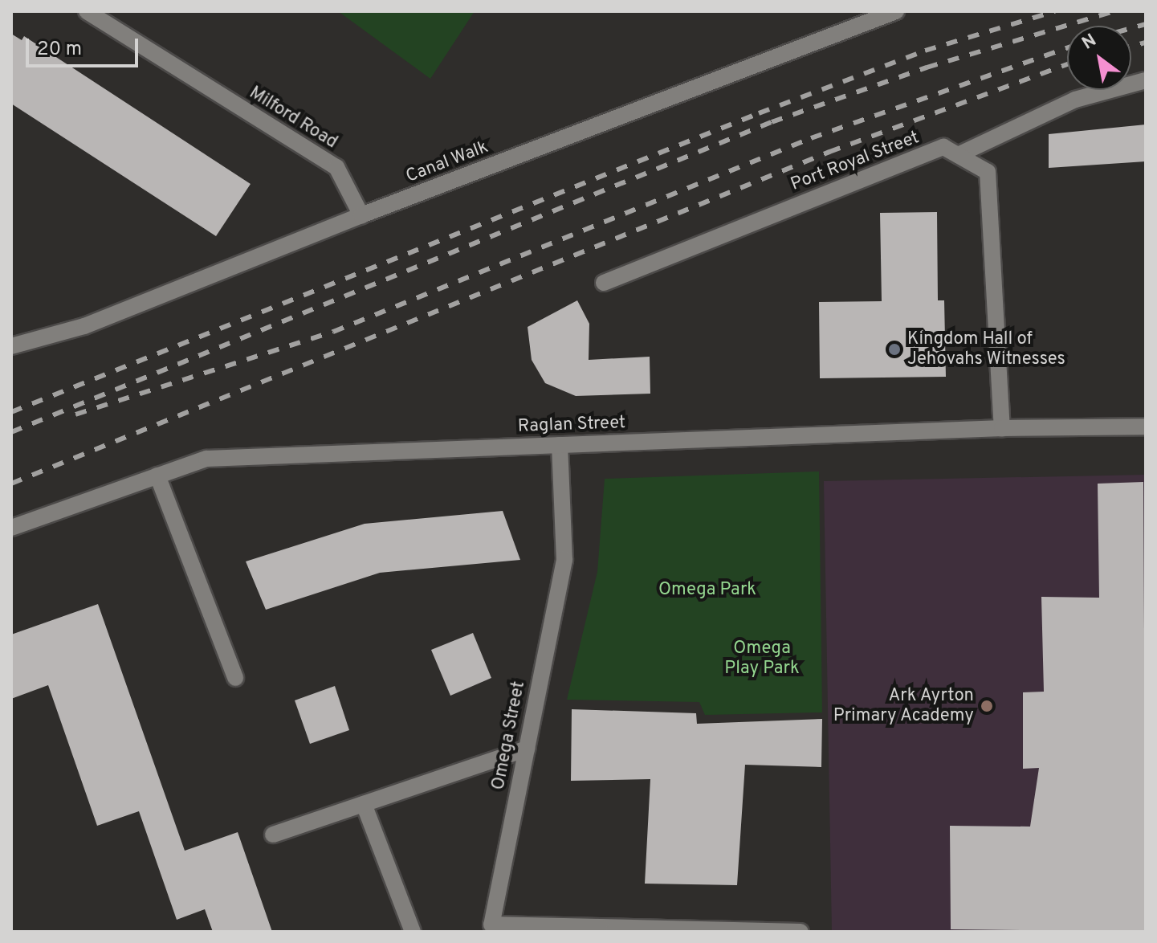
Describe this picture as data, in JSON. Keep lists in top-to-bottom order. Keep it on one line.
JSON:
{"streets":{"street":["Milford Road","Port Royal Street","Canal Walk","Raglan Street","Omega Street"]},"crossings":[["Milford Road","Canal Walk"],["Port Royal Street","Raglan Street"],["Raglan Street","Omega Street"]],"parks":["Omega Park","Omega Play Park"],"places":["Kingdom Hall of Jehovahs Witnesses","Ark Ayrton Primary Academy"],"scale_bar":"20 m","north":"top left"}
